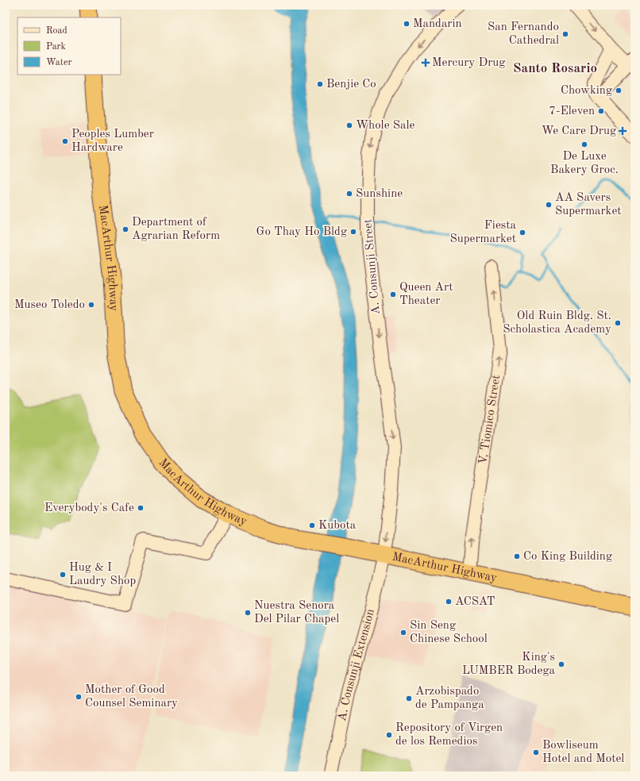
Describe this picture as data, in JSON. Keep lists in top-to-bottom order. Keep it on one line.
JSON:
{"streets":{"highway":["MacArthur Highway"],"main road":["A. Consunji Street","V. Tiomico Street","A. Consunji Extension"]},"crossings":[["MacArthur Highway","A. Consunji Street"],["MacArthur Highway","V. Tiomico Street"],["MacArthur Highway","A. Consunji Extension"],["A. Consunji Street","A. Consunji Extension"]],"one_way":["A. Consunji Street","V. Tiomico Street"],"districts":["Santo Rosario"],"places":{"other":["Mandarin","San Fernando Cathedral","Benjie Co","Chowking","7-Eleven","Whole Sale","Peoples Lumber Hardware","De Luxe Bakery Groc.","Sunshine","AA Savers Supermarket","Department of Agrarian Reform","Go Thay Ho Bldg","Fiesta Supermarket","Queen Art Theater","Museo Toledo","Old Ruin Bldg. St. Scholastica Academy","Everybody's Cafe","Kubota","Co King Building","Hug & I Laudry Shop","ACSAT","Nuestra Senora Del Pilar Chapel","Sin Seng Chinese School","King's LUMBER Bodega","Mother of Good Counsel Seminary","Arzobispado de Pampanga","Repository of Virgen de los Remedios","Bowliseum Hotel and Motel"],"health":["Mercury Drug","We Care Drug"]},"legend":["Road","Park","Water"]}
